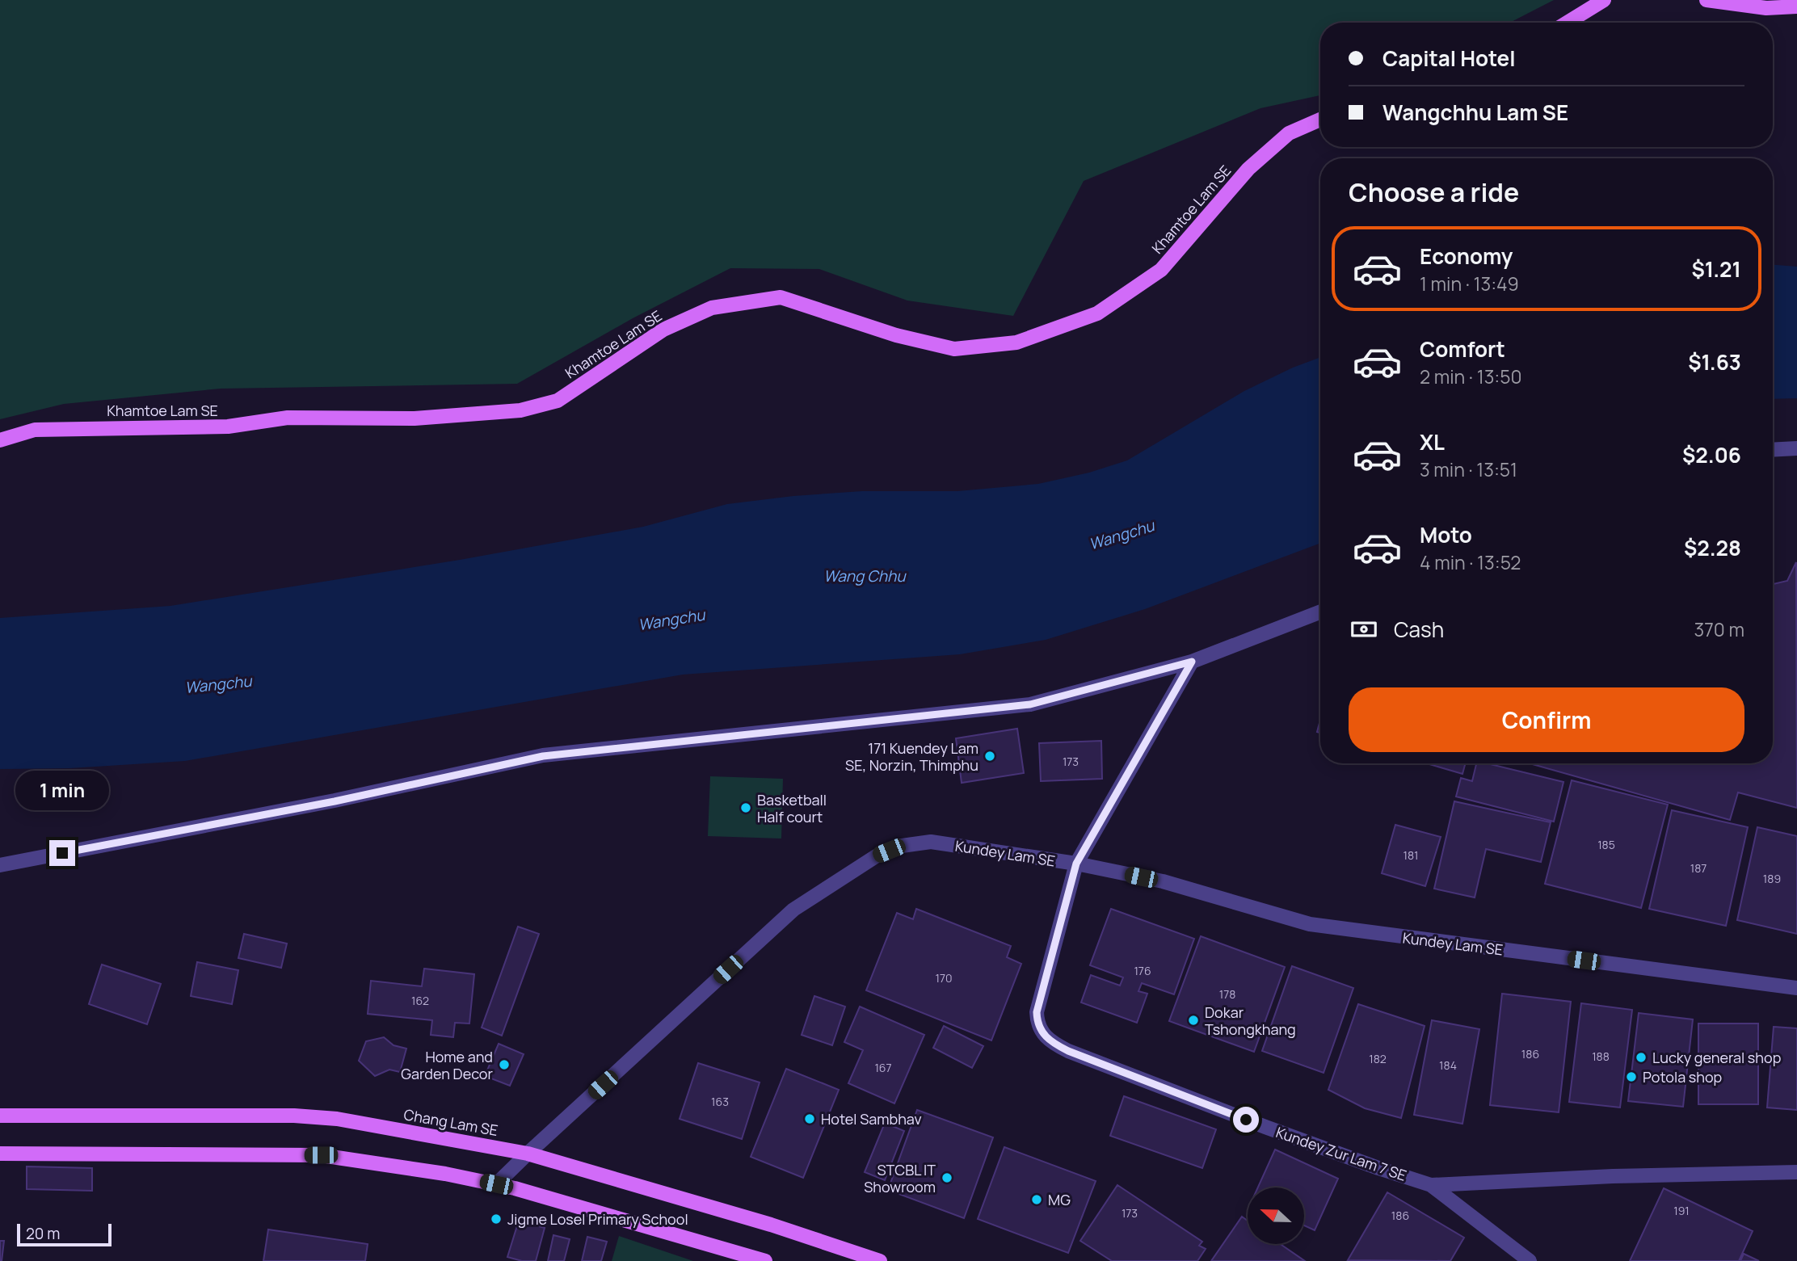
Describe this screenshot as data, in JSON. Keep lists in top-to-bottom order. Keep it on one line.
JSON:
{"streets":{"main road":["Khamtoe Lam SE","Chang Lam SE"],"street":["Kundey Lam SE","Kundey Zur Lam 7 SE"]},"crossings":[["Kundey Lam SE","Chang Lam SE"],["Kundey Lam SE","Kundey Zur Lam 7 SE"]],"water":["Wangchu","Wang Chhu"],"places":["171 Kuendey Lam SE, Norzin, Thimphu","Basketball Half court","Dokar Tshongkhang","Lucky general shop","Home and Garden Decor","Potola shop","Hotel Sambhav","STCBL IT Showroom","MG","Jigme Losel Primary School"],"house_numbers":["173","185","181","187","189","176","170","178","162","186","188","182","184","167","163","191","173","186"],"scale_bar":"20 m","north":"left","page":{"banner":["Capital Hotel","Wangchhu Lam SE"],"heading":"Choose a ride","list":[{"name":"Economy","note":"1 min · 13:49","value":"$1.21"},{"name":"Comfort","note":"2 min · 13:50","value":"$1.63"},{"name":"XL","note":"3 min · 13:51","value":"$2.06"},{"name":"Moto","note":"4 min · 13:52","value":"$2.28"}],"pay":["Cash","370 m"],"buttons":"Confirm","bubble":"1 min","scale":"20 m"}}
